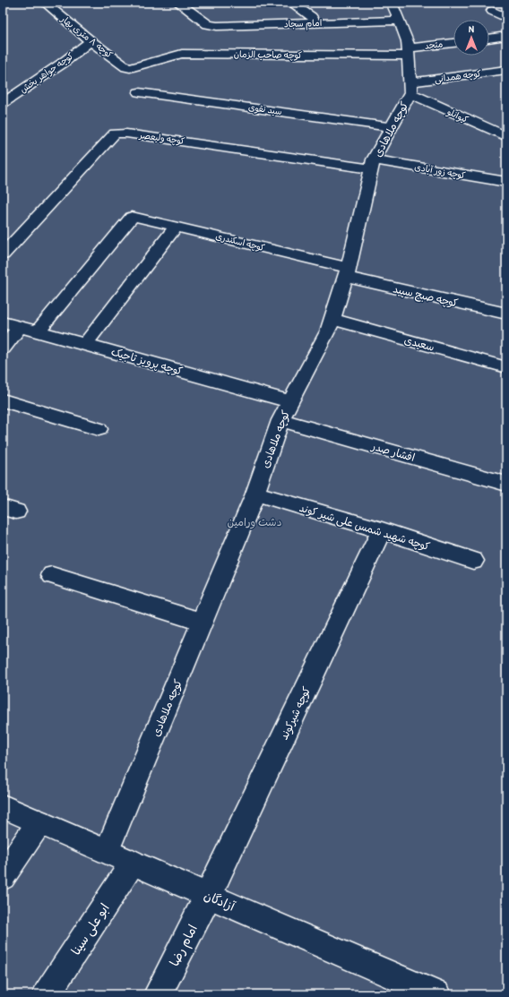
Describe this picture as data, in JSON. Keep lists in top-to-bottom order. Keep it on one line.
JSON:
{"streets":{"street":["امام سجاد","کوچه ۸ متری بهار","متحد","کوچه صاحب الزمان","کوچه جواهر بخش","کوچه همدانی","سید نقوی","کیوانلو","کوچه ملاهادی","کوچه ولیعصر","کوچه زور آبادی","کوچه اسکندری","کوچه صبح سپید","سعیدی","کوچه پرویز تاجیک","افشار صدر","کوچه شهید شمس علی شیر کوند","کوچه شیرکوند","آزادگان","ابو علی سینا","امام رضا"]},"crossings":[["کوچه ۸ متری بهار","کوچه صاحب الزمان"],["کوچه ۸ متری بهار","کوچه جواهر بخش"],["متحد","کوچه صاحب الزمان"],["کوچه همدانی","کیوانلو"],["کوچه همدانی","کوچه ملاهادی"],["سید نقوی","کوچه ملاهادی"],["کیوانلو","کوچه ملاهادی"],["کوچه ملاهادی","کوچه ولیعصر"],["کوچه ملاهادی","کوچه زور آبادی"],["کوچه ملاهادی","کوچه اسکندری"],["کوچه ملاهادی","کوچه صبح سپید"],["کوچه ملاهادی","سعیدی"],["کوچه ملاهادی","کوچه پرویز تاجیک"],["کوچه ملاهادی","افشار صدر"],["کوچه ملاهادی","کوچه شهید شمس علی شیر کوند"],["کوچه ملاهادی","آزادگان"],["کوچه ولیعصر","کوچه زور آبادی"],["کوچه اسکندری","کوچه صبح سپید"],["کوچه اسکندری","کوچه پرویز تاجیک"],["کوچه شهید شمس علی شیر کوند","کوچه شیرکوند"],["کوچه شیرکوند","آزادگان"],["کوچه شیرکوند","امام رضا"],["آزادگان","ابو علی سینا"],["آزادگان","امام رضا"]],"parks":["دشت ورامین"],"north":"top"}
